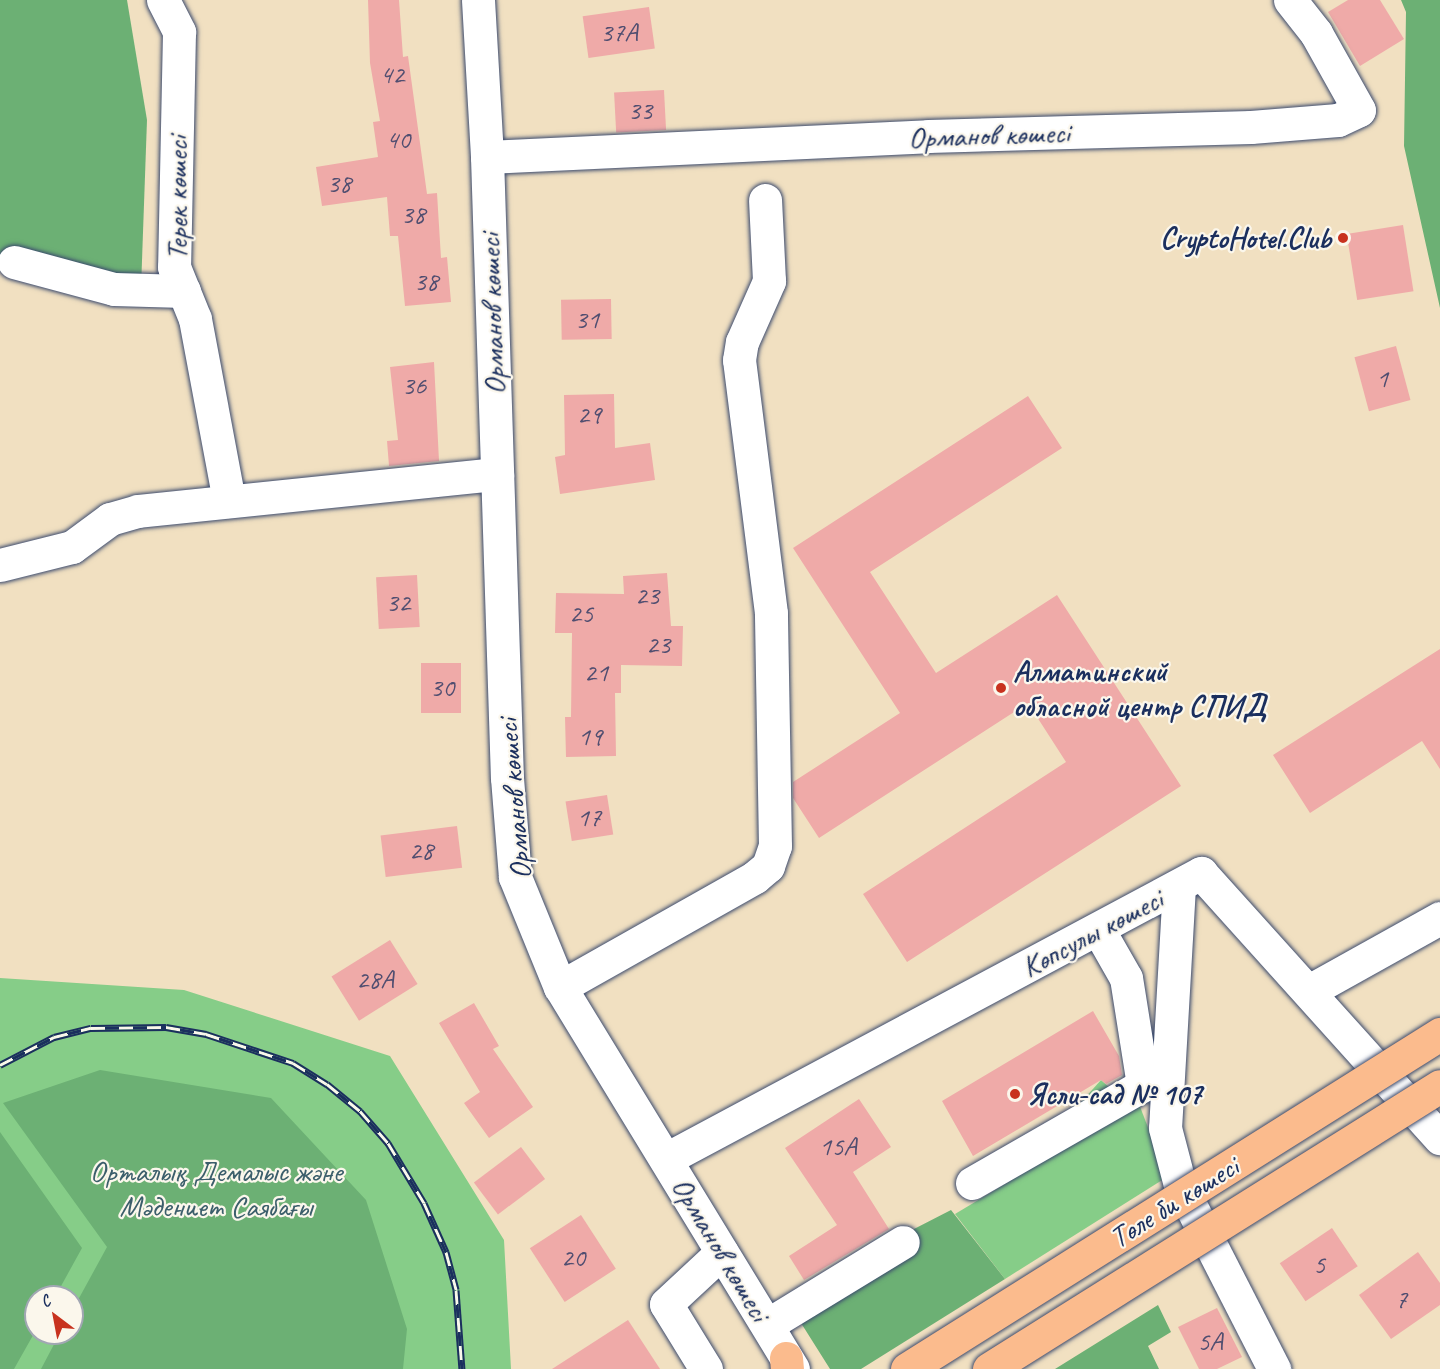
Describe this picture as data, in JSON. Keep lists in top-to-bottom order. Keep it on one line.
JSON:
{"streets":{"main road":["Төле би көшесі"],"street":["Орманов көшесі","Терек көшесі","Көпсулы көшесі"]},"crossings":[["Орманов көшесі","Көпсулы көшесі"]],"parks":["Орталық Демалыс және Мәдениет Саябағы"],"places":["CryptoHotel.Club","Алматинский обласной центр СПИД","Ясли-сад № 107"],"house_numbers":["37А","42","33","40","38","38","38","31","1","36","29","23","32","25","23","21","30","19","17","28","28А","15А","20","5","7","5А"],"north":"top left"}
